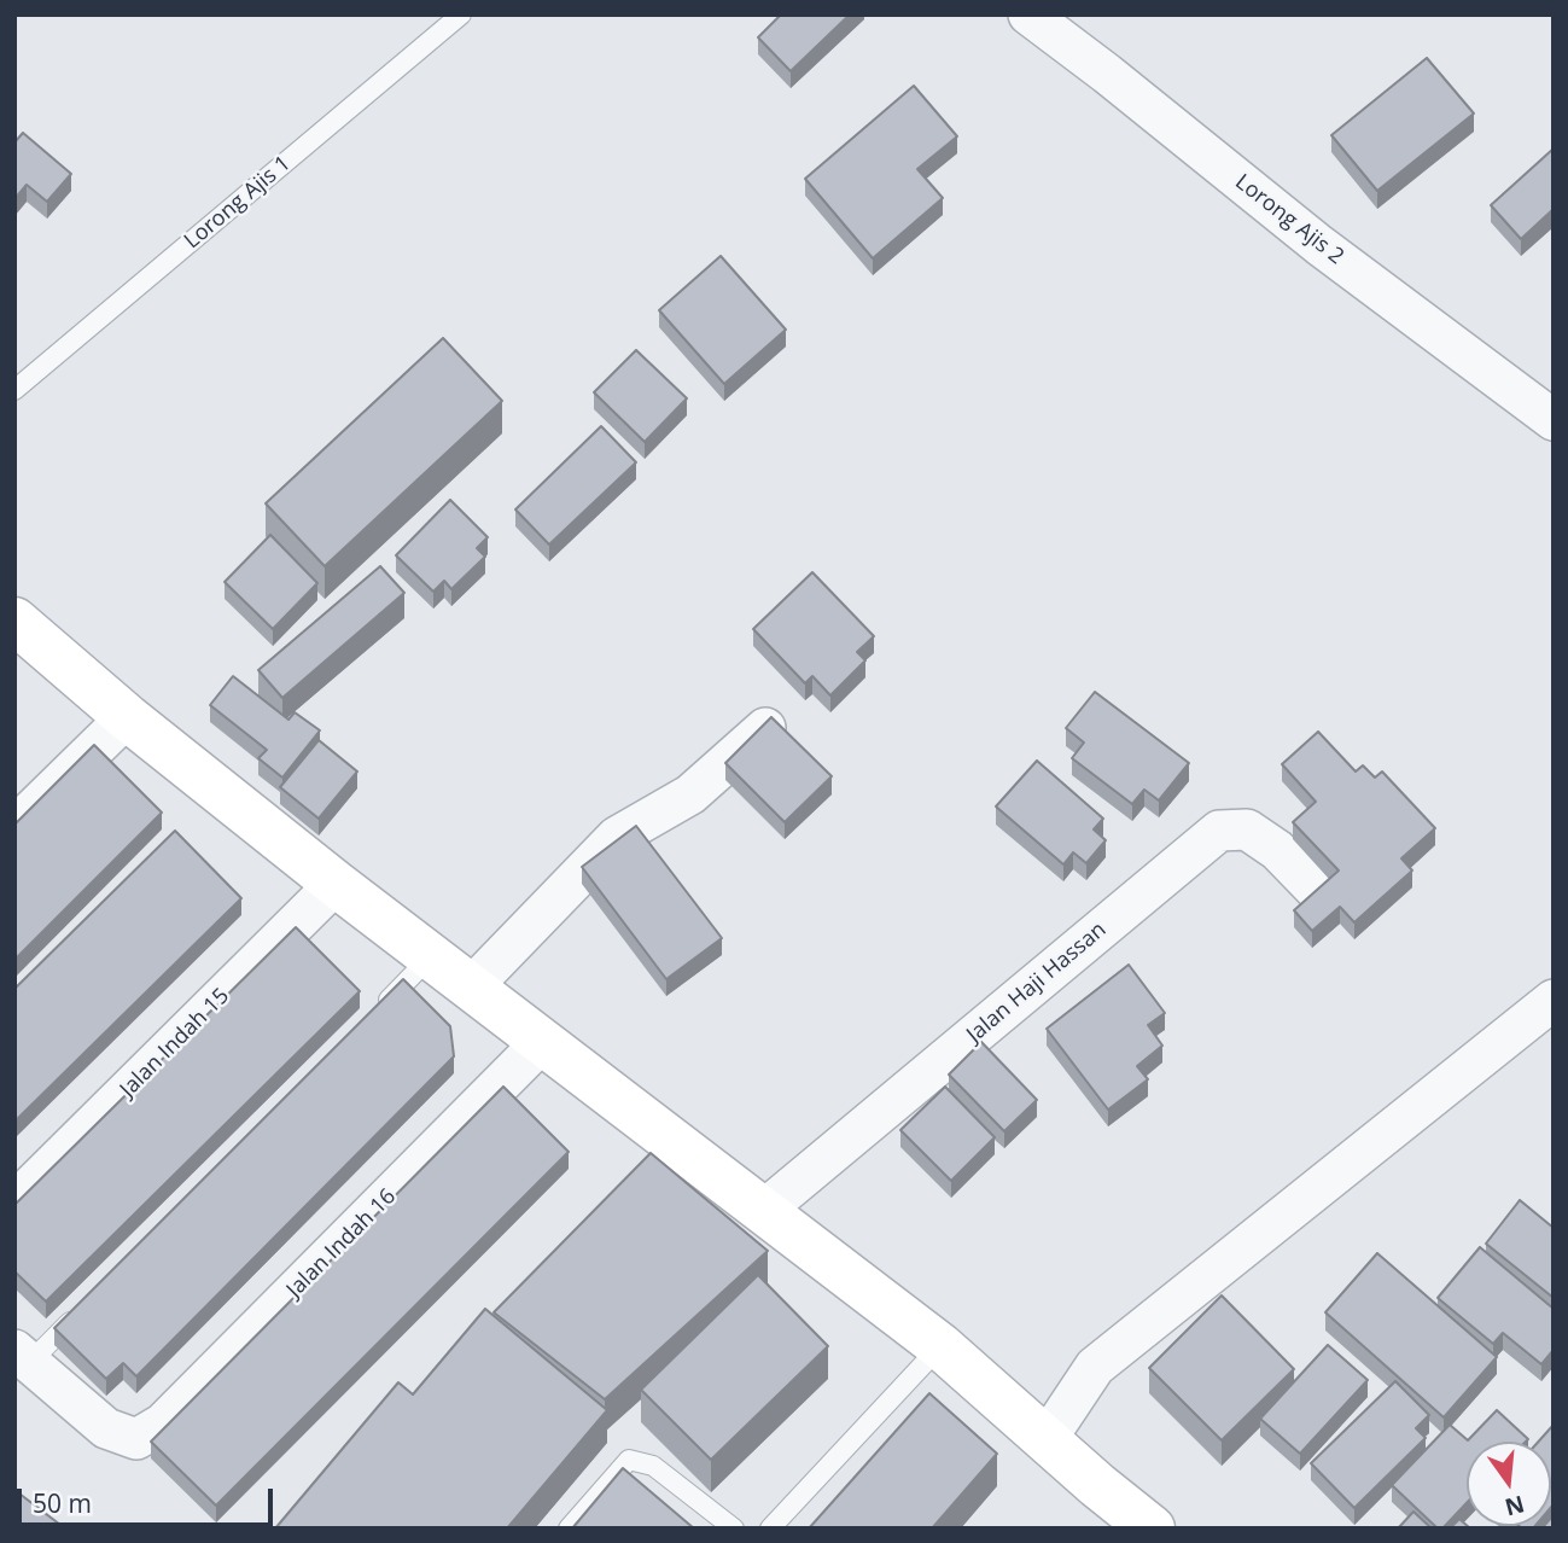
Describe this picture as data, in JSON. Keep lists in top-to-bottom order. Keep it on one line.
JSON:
{"streets":{"street":["Lorong Ajis 2","Jalan Haji Hassan","Jalan Indah 15","Jalan Indah 16"],"lane":["Lorong Ajis 1"]},"scale_bar":"50 m","north":"bottom"}
